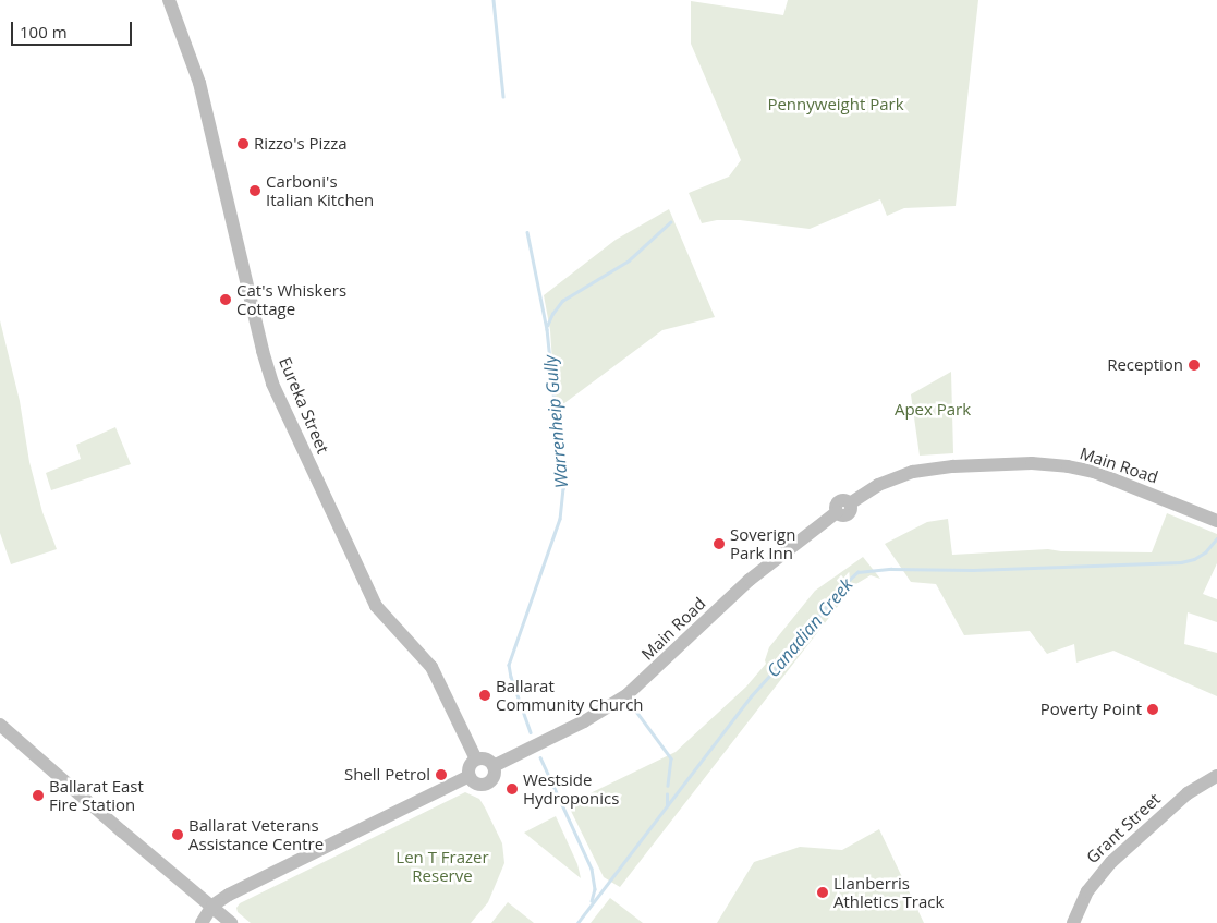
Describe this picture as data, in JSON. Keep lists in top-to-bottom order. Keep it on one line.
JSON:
{"streets":{"main road":["Eureka Street","Main Road","Grant Street"]},"crossings":[["Eureka Street","Main Road"]],"water":["Warrenheip Gully","Canadian Creek"],"parks":["Pennyweight Park","Apex Park","Len T Frazer Reserve"],"places":["Rizzo's Pizza","Carboni's Italian Kitchen","Cat's Whiskers Cottage","Reception","Soverign Park Inn","Ballarat Community Church","Poverty Point","Shell Petrol","Westside Hydroponics","Ballarat East Fire Station","Ballarat Veterans Assistance Centre","Llanberris Athletics Track"],"scale_bar":"100 m"}
